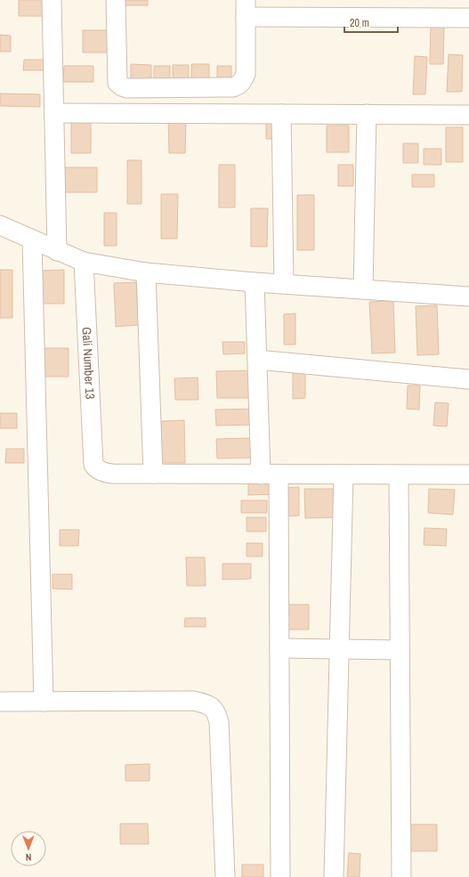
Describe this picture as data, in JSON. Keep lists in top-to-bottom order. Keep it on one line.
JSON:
{"streets":{"street":["Gali Number 13"]},"scale_bar":"20 m","north":"bottom"}
